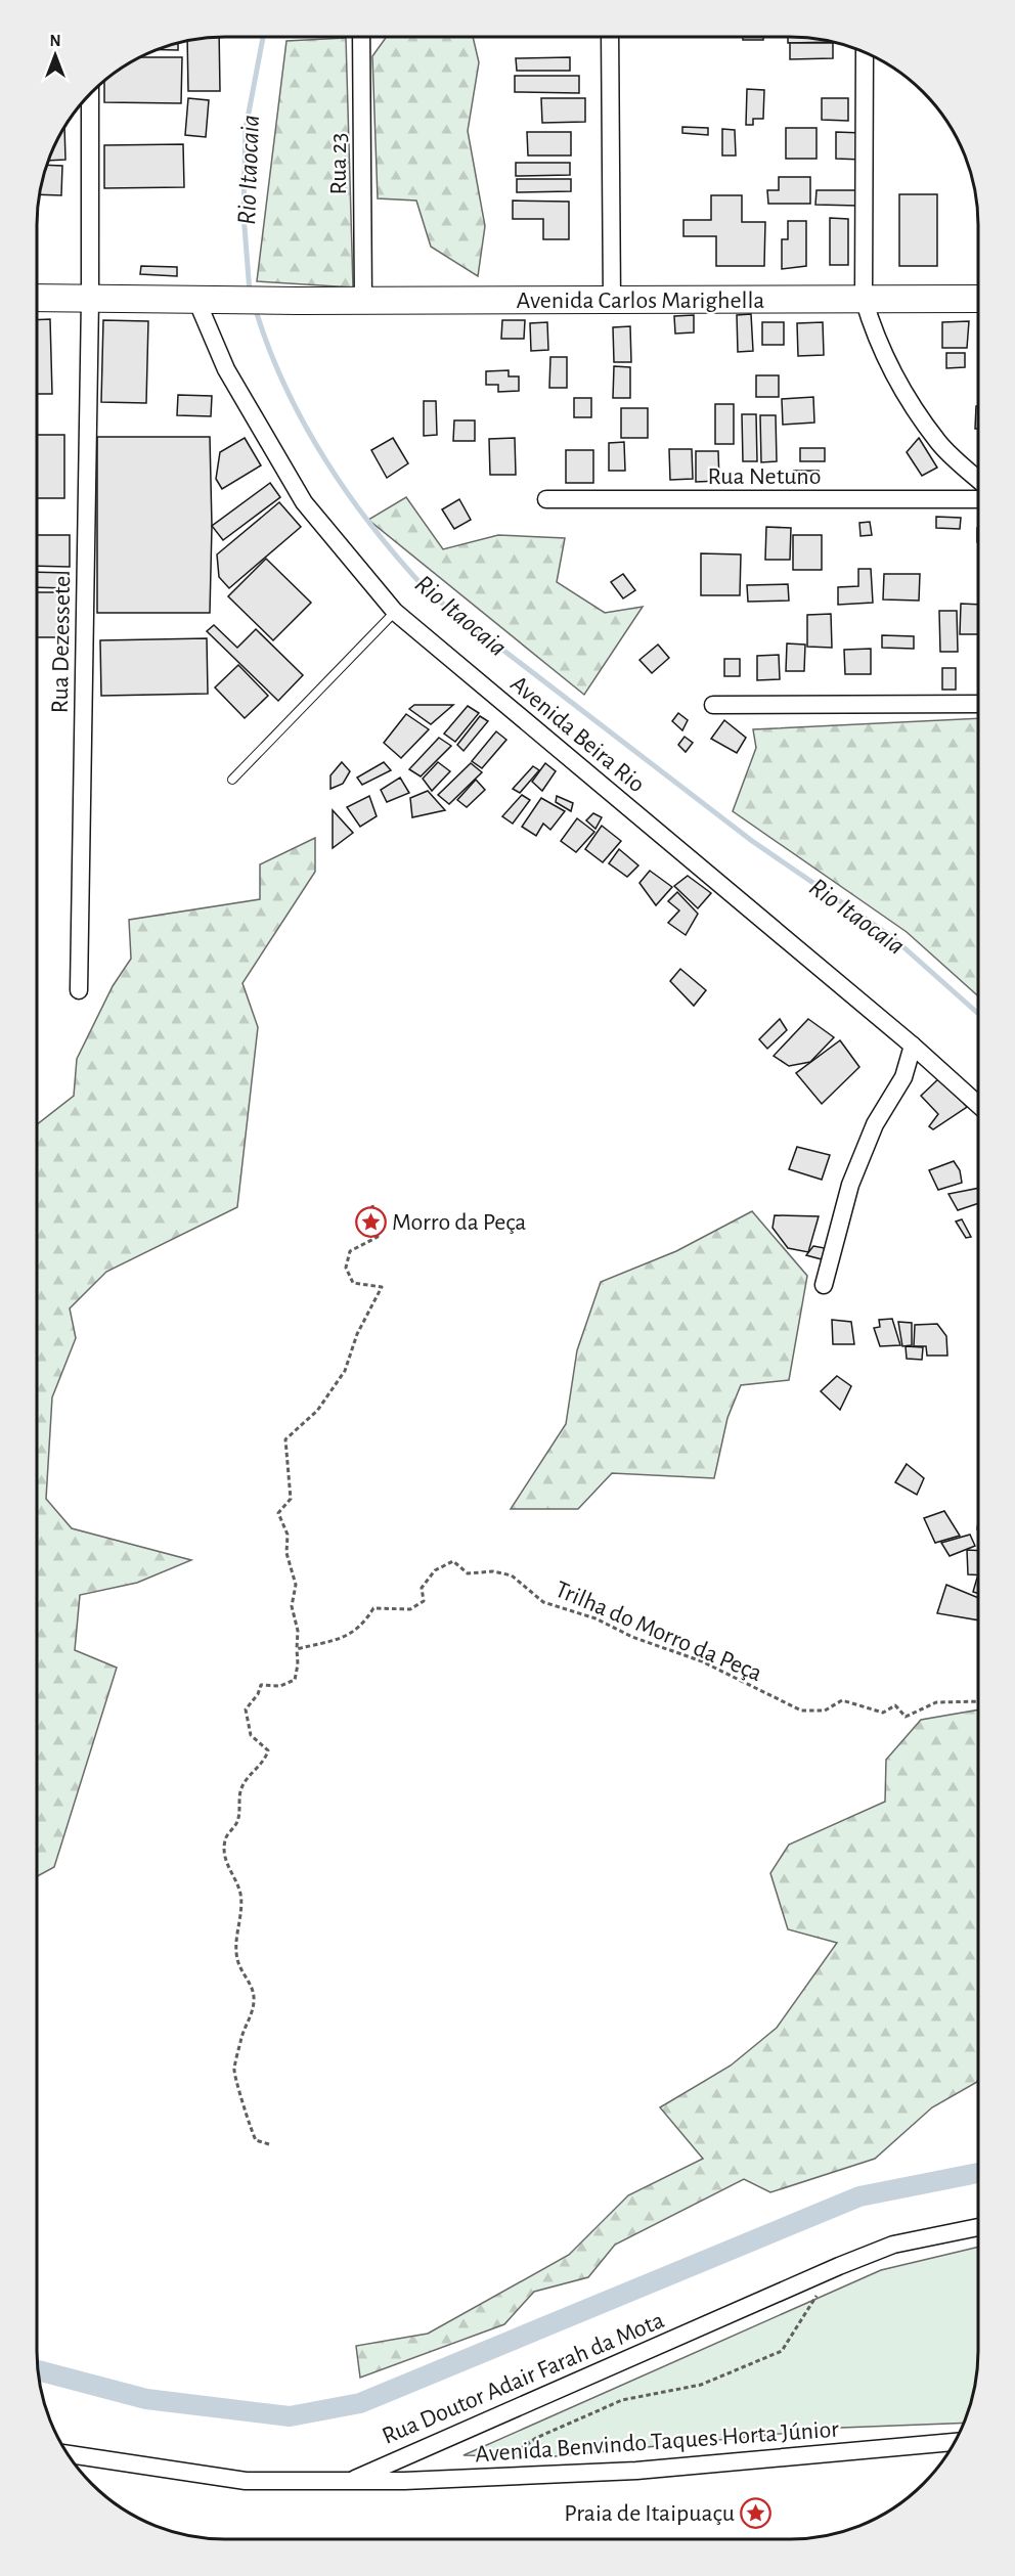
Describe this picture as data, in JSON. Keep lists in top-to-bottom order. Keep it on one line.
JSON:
{"streets":{"main road":["Avenida Carlos Marighella"],"street":["Rua 23","Rua Netuno","Rua Dezessete","Avenida Beira Rio","Rua Doutor Adair Farah da Mota","Avenida Benvindo Taques Horta Júnior"],"path":["Trilha do Morro da Peça"]},"crossings":[["Rua 23","Avenida Carlos Marighella"],["Avenida Carlos Marighella","Rua Dezessete"],["Avenida Carlos Marighella","Avenida Beira Rio"],["Rua Doutor Adair Farah da Mota","Avenida Benvindo Taques Horta Júnior"]],"water":["Rio Itaocaia"],"places":{"place":["Morro da Peça","Praia de Itaipuaçu"]},"north":"top"}
